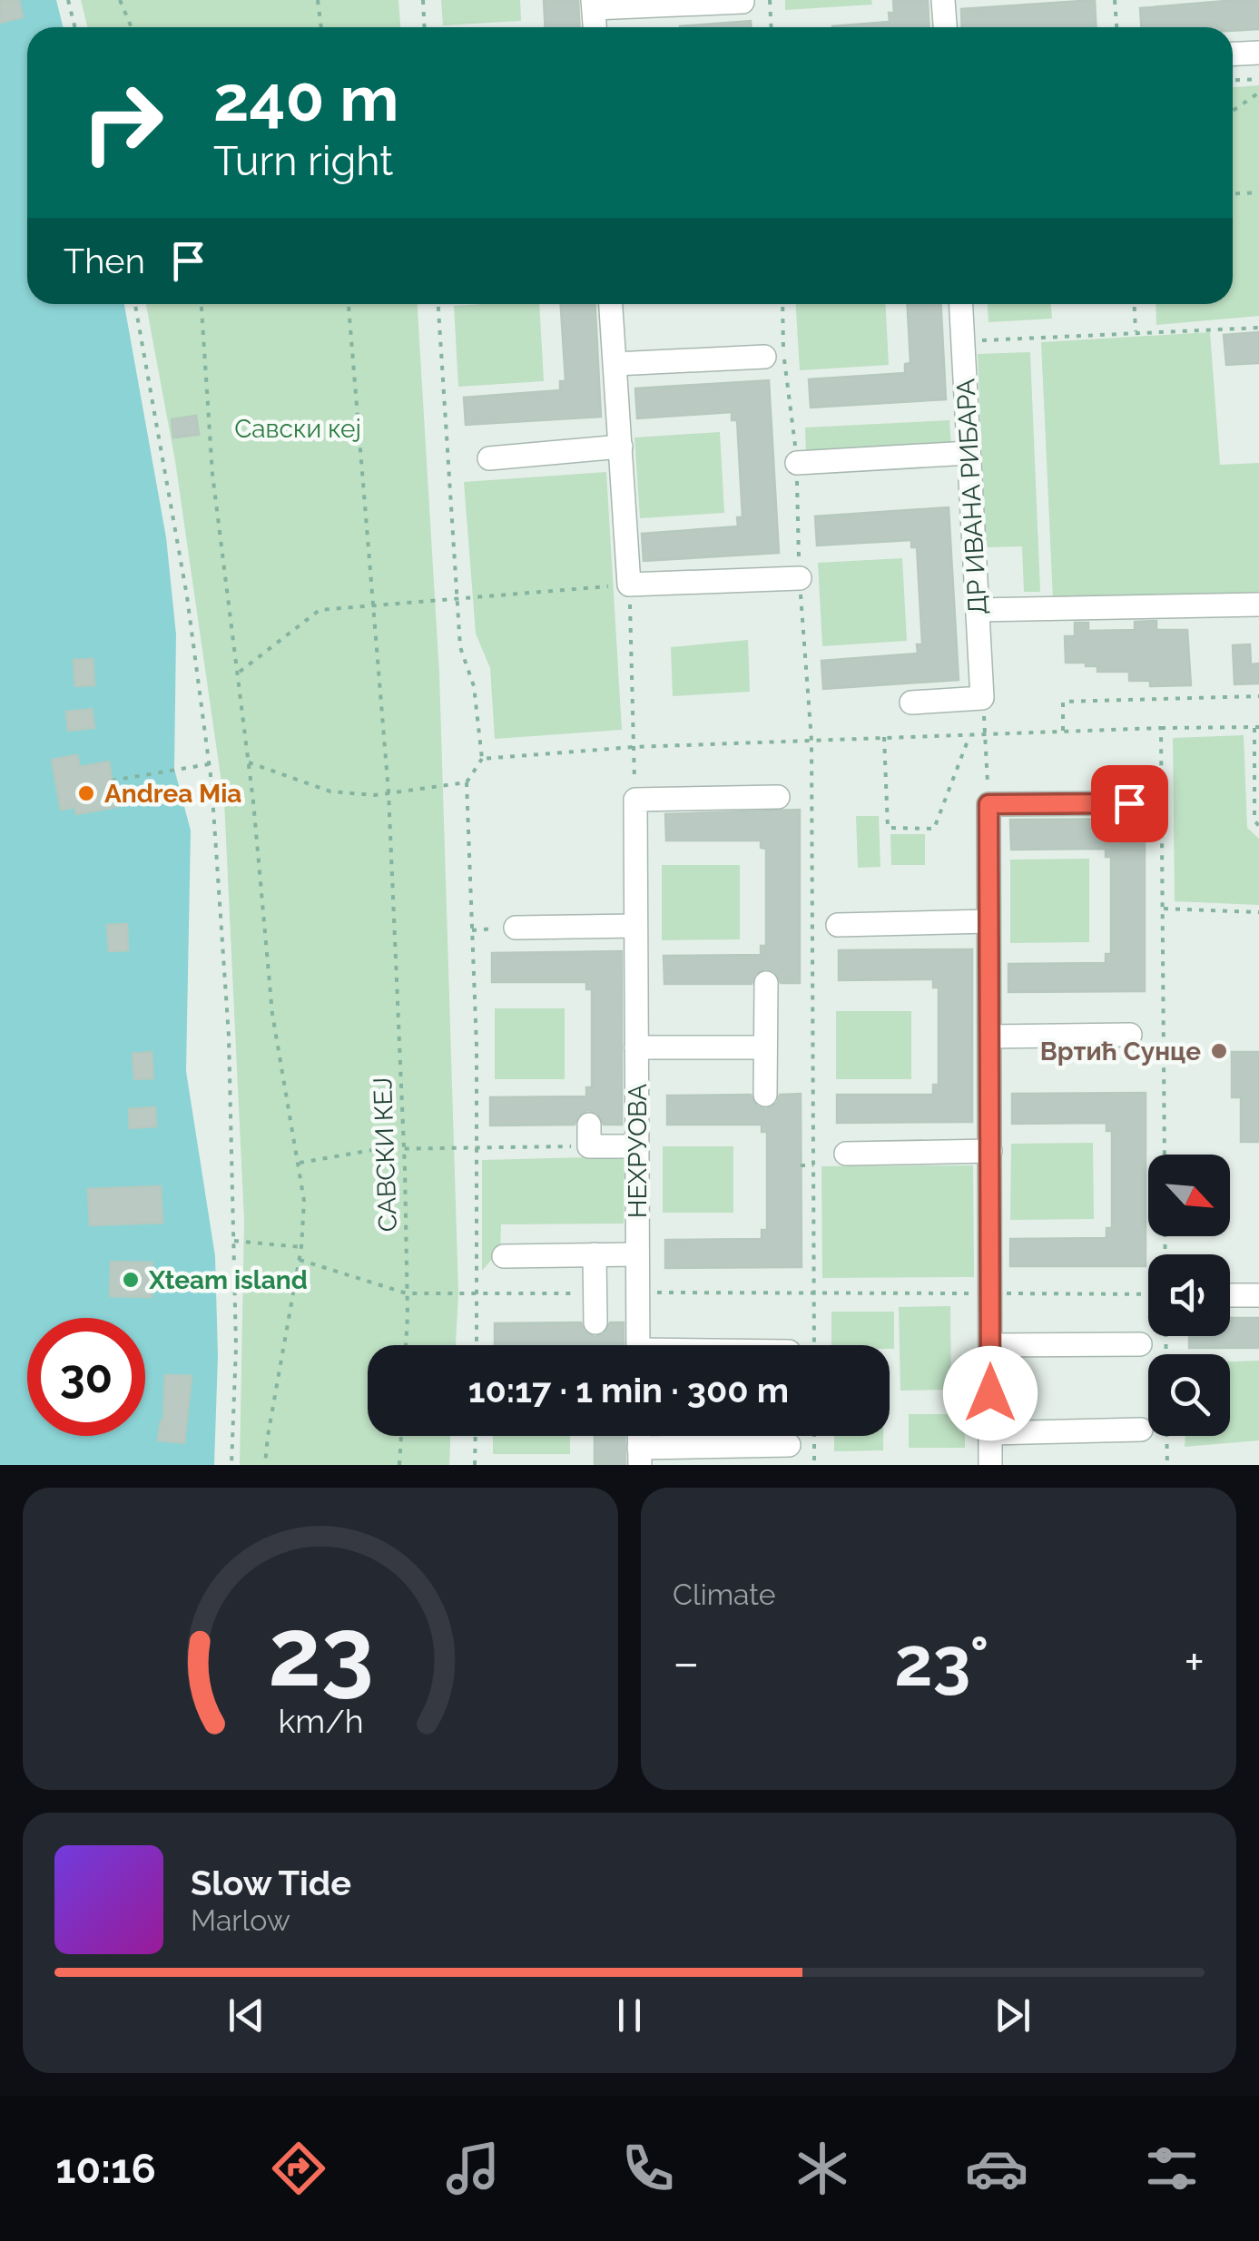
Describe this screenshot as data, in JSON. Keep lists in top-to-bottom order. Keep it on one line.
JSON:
{"streets":{"street":["ДР ИВАНА РИБАРА","НЕХРУОВА"],"path":["САВСКИ КЕЈ"]},"parks":["Савски кеј"],"places":["Andrea Mia","Вртић Сунце","Xteam island"],"north":"bottom right","page":{"turn":["240 m","Turn right"],"then":"Then","limit":"30","trip":"10:17 · 1 min · 300 m","tile":"Climate","heat":["−","23°","+"],"song":["Slow Tide","Marlow"],"tabs":"10:16","gauge":["23","km/h"]}}
